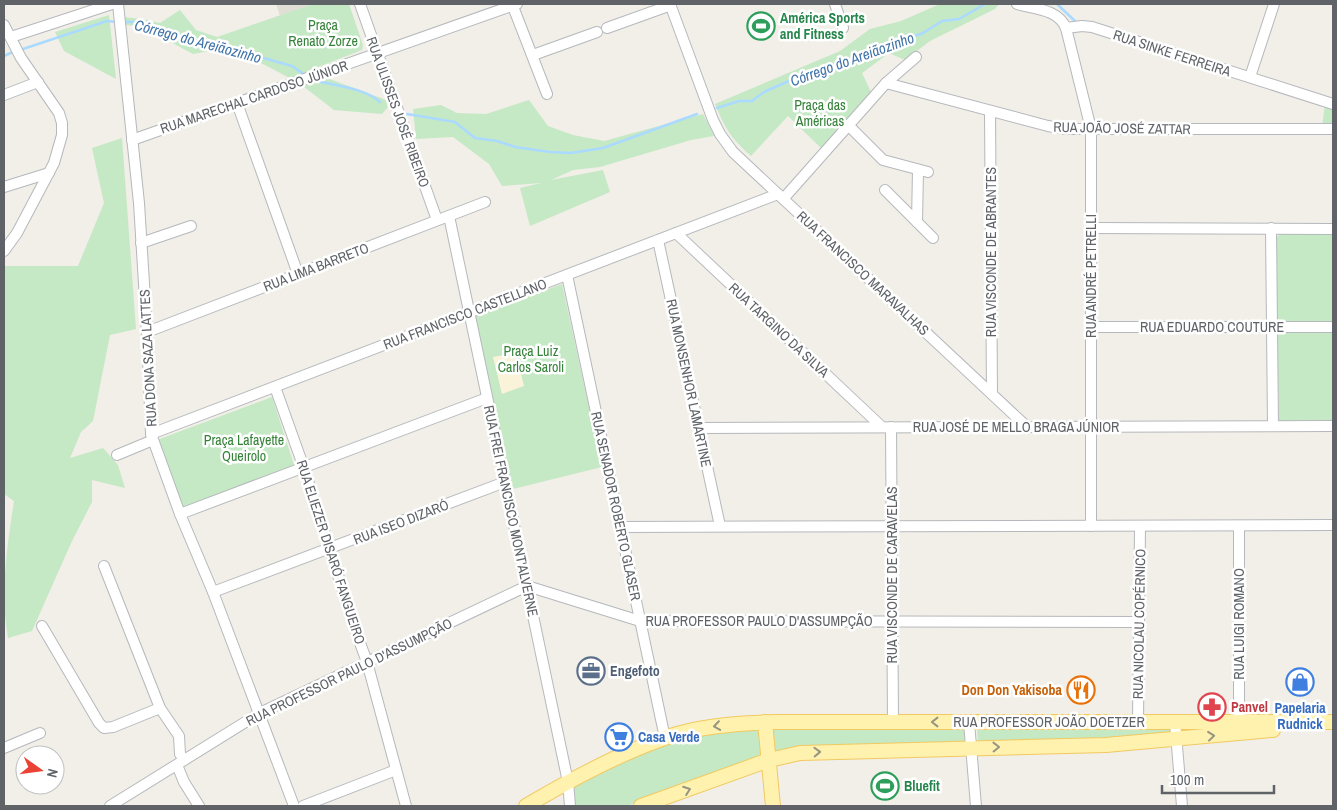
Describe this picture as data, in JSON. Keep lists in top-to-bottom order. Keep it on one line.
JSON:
{"streets":{"main road":["RUA PROFESSOR JOÃO DOETZER"],"street":["RUA SINKE FERREIRA","RUA MARECHAL CARDOSO JÚNIOR","RUA ULISSES JOSÉ RIBEIRO","RUA JOÃO JOSÉ ZATTAR","RUA VISCONDE DE ABRANTES","RUA LIMA BARRETO","RUA FRANCISCO MARAVALHAS","RUA ANDRÉ PETRELLI","RUA FRANCISCO CASTELLANO","RUA EDUARDO COUTURE","RUA TARGINO DA SILVA","RUA DONA SAZA LATTES","RUA MONSENHOR LAMARTINE","RUA JOSÉ DE MELLO BRAGA JÚNIOR","RUA SENADOR ROBERTO GLASER","RUA FREI FRANCISCO MONT'ALVERNE","RUA ISEO DIZARÓ","RUA ELIEZER DISARÓ FANGUEIRO","RUA VISCONDE DE CARAVELAS","RUA PROFESSOR PAULO D'ASSUMPÇÃO","RUA NICOLAU COPÉRNICO","RUA LUIGI ROMANO"]},"crossings":[["RUA SINKE FERREIRA","RUA ANDRÉ PETRELLI"],["RUA MARECHAL CARDOSO JÚNIOR","RUA ULISSES JOSÉ RIBEIRO"],["RUA MARECHAL CARDOSO JÚNIOR","RUA DONA SAZA LATTES"],["RUA ULISSES JOSÉ RIBEIRO","RUA LIMA BARRETO"],["RUA JOÃO JOSÉ ZATTAR","RUA VISCONDE DE ABRANTES"],["RUA JOÃO JOSÉ ZATTAR","RUA ANDRÉ PETRELLI"],["RUA JOÃO JOSÉ ZATTAR","RUA FRANCISCO CASTELLANO"],["RUA VISCONDE DE ABRANTES","RUA FRANCISCO MARAVALHAS"],["RUA LIMA BARRETO","RUA DONA SAZA LATTES"],["RUA LIMA BARRETO","RUA FREI FRANCISCO MONT'ALVERNE"],["RUA FRANCISCO MARAVALHAS","RUA FRANCISCO CASTELLANO"],["RUA FRANCISCO MARAVALHAS","RUA JOSÉ DE MELLO BRAGA JÚNIOR"],["RUA ANDRÉ PETRELLI","RUA EDUARDO COUTURE"],["RUA ANDRÉ PETRELLI","RUA JOSÉ DE MELLO BRAGA JÚNIOR"],["RUA FRANCISCO CASTELLANO","RUA TARGINO DA SILVA"],["RUA FRANCISCO CASTELLANO","RUA DONA SAZA LATTES"],["RUA FRANCISCO CASTELLANO","RUA MONSENHOR LAMARTINE"],["RUA FRANCISCO CASTELLANO","RUA SENADOR ROBERTO GLASER"],["RUA FRANCISCO CASTELLANO","RUA FREI FRANCISCO MONT'ALVERNE"],["RUA FRANCISCO CASTELLANO","RUA ELIEZER DISARÓ FANGUEIRO"],["RUA TARGINO DA SILVA","RUA JOSÉ DE MELLO BRAGA JÚNIOR"],["RUA TARGINO DA SILVA","RUA VISCONDE DE CARAVELAS"],["RUA DONA SAZA LATTES","RUA ISEO DIZARÓ"],["RUA DONA SAZA LATTES","RUA PROFESSOR PAULO D'ASSUMPÇÃO"],["RUA MONSENHOR LAMARTINE","RUA JOSÉ DE MELLO BRAGA JÚNIOR"],["RUA JOSÉ DE MELLO BRAGA JÚNIOR","RUA VISCONDE DE CARAVELAS"],["RUA SENADOR ROBERTO GLASER","RUA PROFESSOR PAULO D'ASSUMPÇÃO"],["RUA SENADOR ROBERTO GLASER","RUA PROFESSOR JOÃO DOETZER"],["RUA FREI FRANCISCO MONT'ALVERNE","RUA ISEO DIZARÓ"],["RUA FREI FRANCISCO MONT'ALVERNE","RUA PROFESSOR PAULO D'ASSUMPÇÃO"],["RUA FREI FRANCISCO MONT'ALVERNE","RUA PROFESSOR JOÃO DOETZER"],["RUA ISEO DIZARÓ","RUA ELIEZER DISARÓ FANGUEIRO"],["RUA ELIEZER DISARÓ FANGUEIRO","RUA PROFESSOR PAULO D'ASSUMPÇÃO"],["RUA VISCONDE DE CARAVELAS","RUA PROFESSOR PAULO D'ASSUMPÇÃO"],["RUA VISCONDE DE CARAVELAS","RUA PROFESSOR JOÃO DOETZER"],["RUA PROFESSOR PAULO D'ASSUMPÇÃO","RUA NICOLAU COPÉRNICO"],["RUA NICOLAU COPÉRNICO","RUA PROFESSOR JOÃO DOETZER"],["RUA LUIGI ROMANO","RUA PROFESSOR JOÃO DOETZER"]],"water":["Córrego do Areiãozinho"],"parks":["Praça Renato Zorze","Praça das Américas","Praça Luiz Carlos Saroli","Praça Lafayette Queirolo"],"places":{"sports":["América Sports and Fitness","Bluefit"],"office":["Engefoto"],"shop":["Papelaria Rudnick"],"restaurant":["Don Don Yakisoba"],"pharmacy":["Panvel"],"supermarket":["Casa Verde"]},"scale_bar":"100 m","north":"right"}
